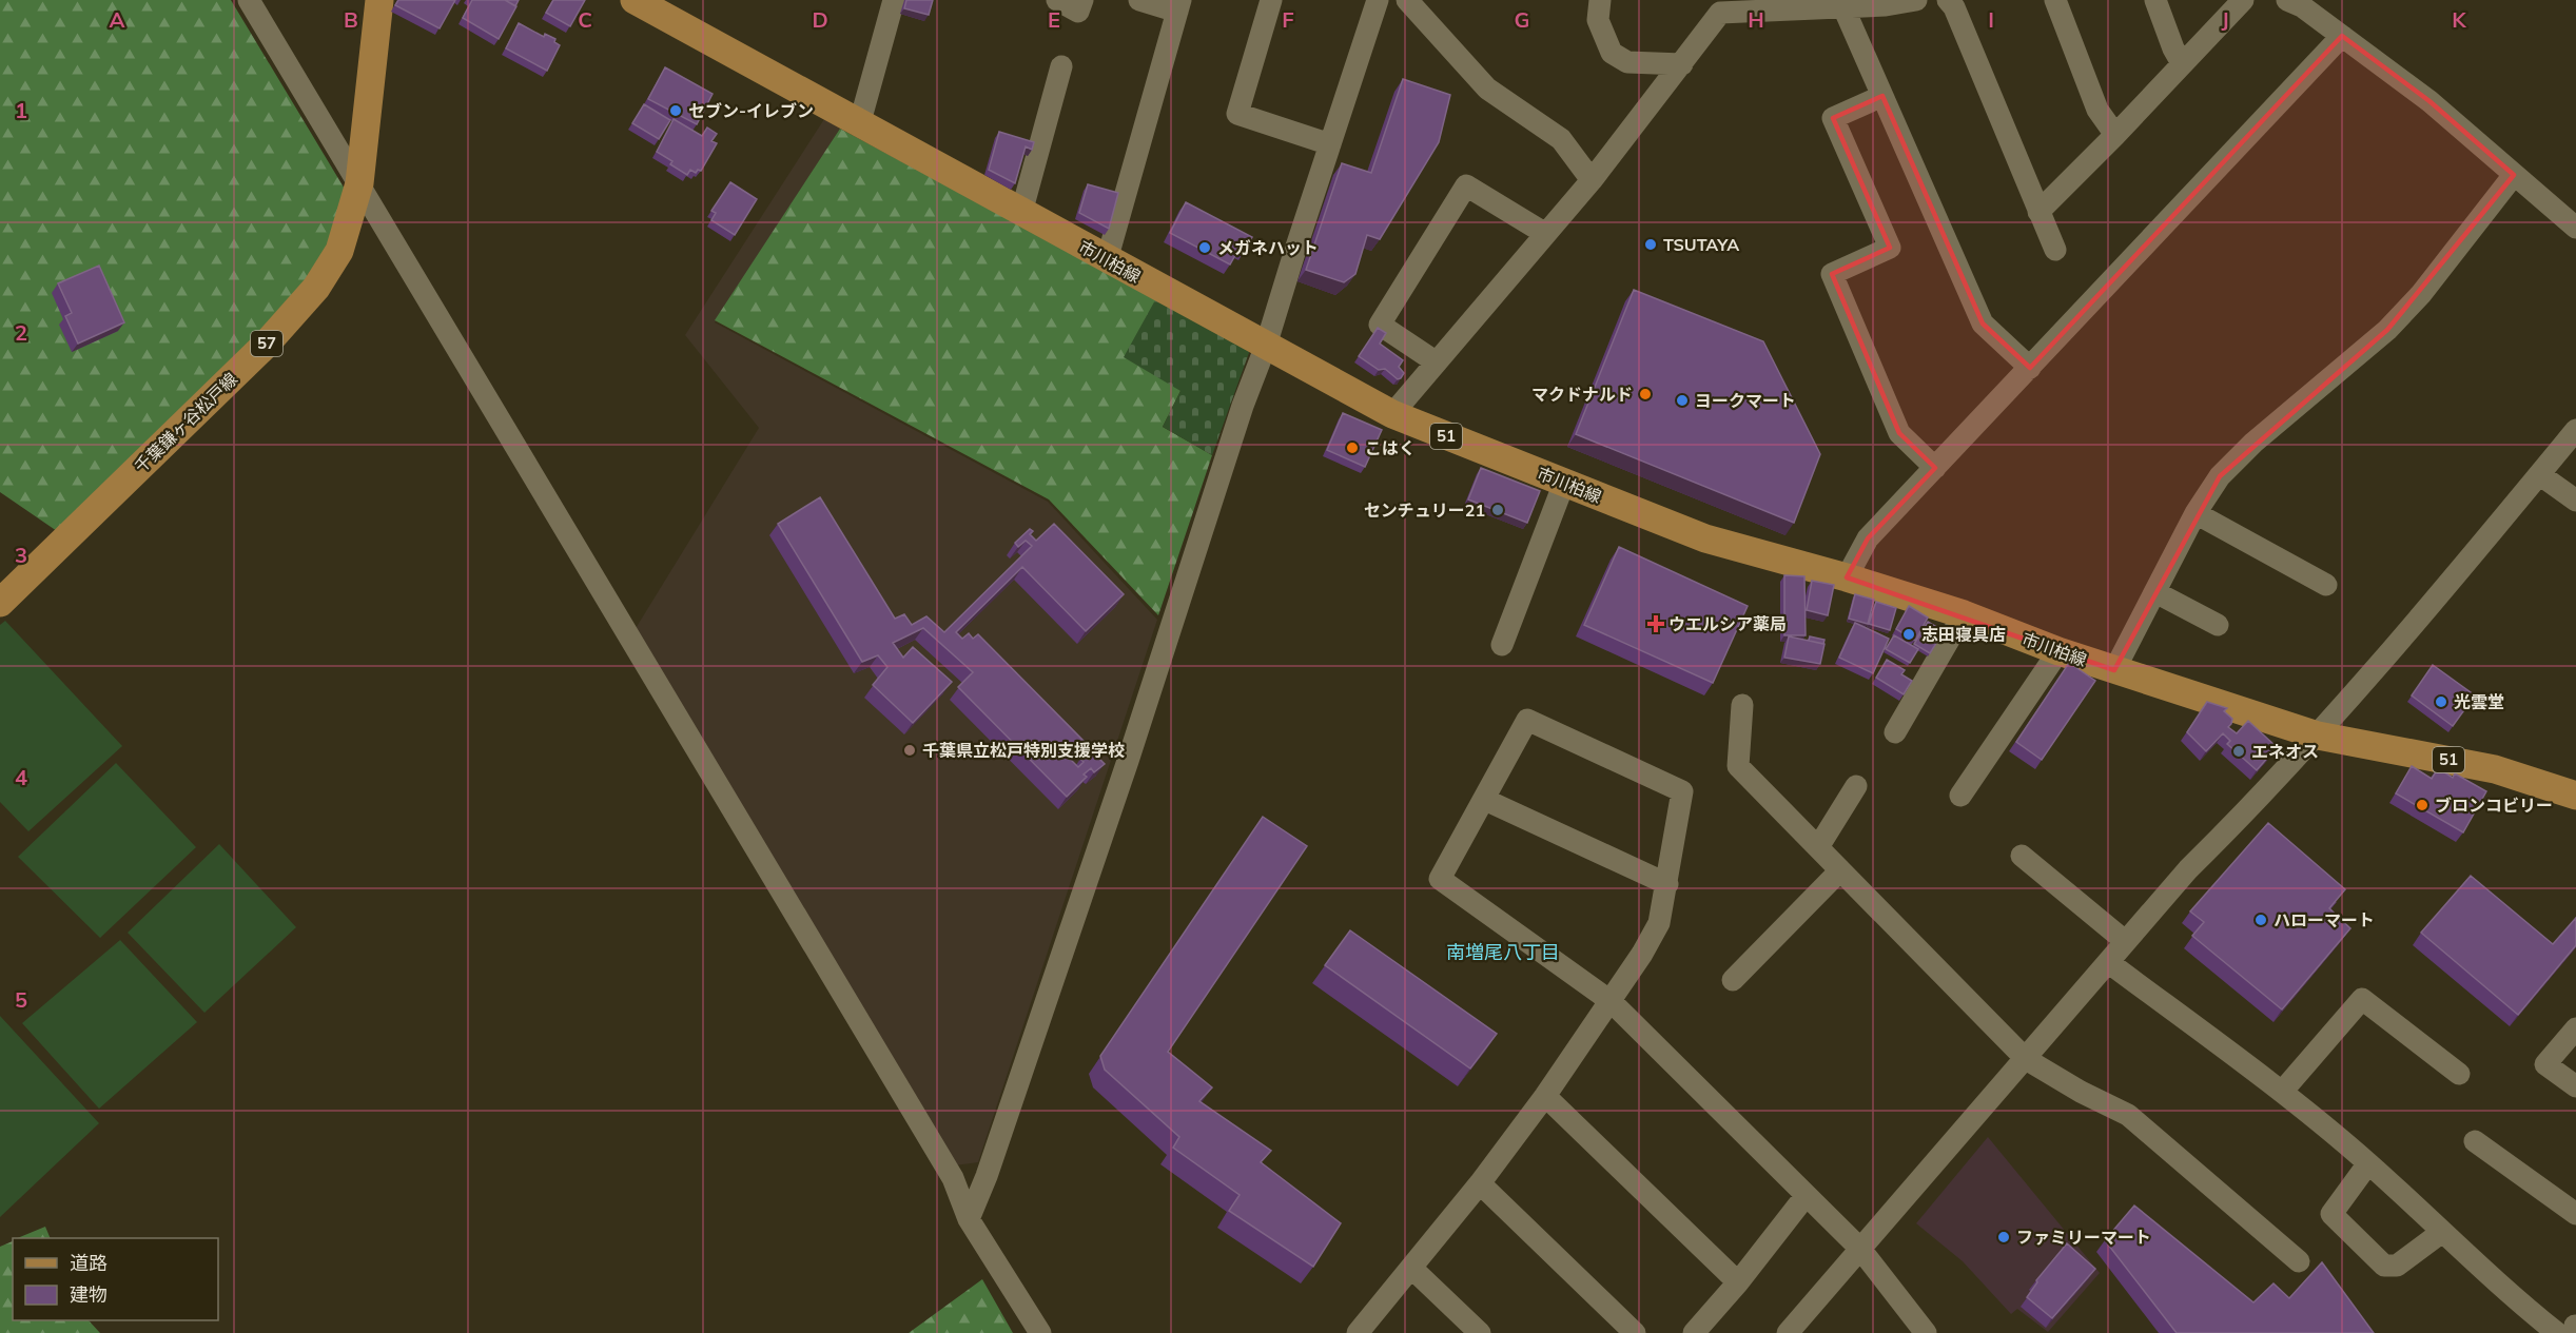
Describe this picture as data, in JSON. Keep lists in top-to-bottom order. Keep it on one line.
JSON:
{"streets":{"main road":["市川柏線","57","千葉鎌ヶ谷松戸線","51"]},"districts":["南増尾八丁目"],"places":{"other":["セブン-イレブン","TSUTAYA","メガネハット","マクドナルド","ヨークマート","こはく","センチュリー21","志田寝具店","光雲堂","千葉県立松戸特別支援学校","エネオス","ブロンコビリー","ハローマート","ファミリーマート"],"health":["ウエルシア薬局"]},"legend":["道路","建物"],"grid":{"columns":["A","B","C","D","E","F","G","H","I","J","K"],"rows":["1","2","3","4","5"]}}
